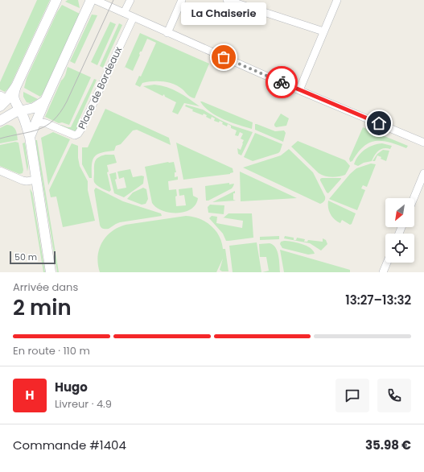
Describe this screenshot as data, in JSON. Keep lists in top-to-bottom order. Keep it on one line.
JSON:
{"streets":{"street":["Place de Bordeaux"]},"places":["La Chaiserie"],"scale_bar":"50 m","north":"bottom left","page":{"bubble":"La Chaiserie","scale":"50 m","heading":["2 min","Arrivée dans","13:27–13:32"],"panel":["Hugo","Livreur · 4.9","Commande #1404","35.98 €"],"bar":"En route · 110 m","round":"H"}}
